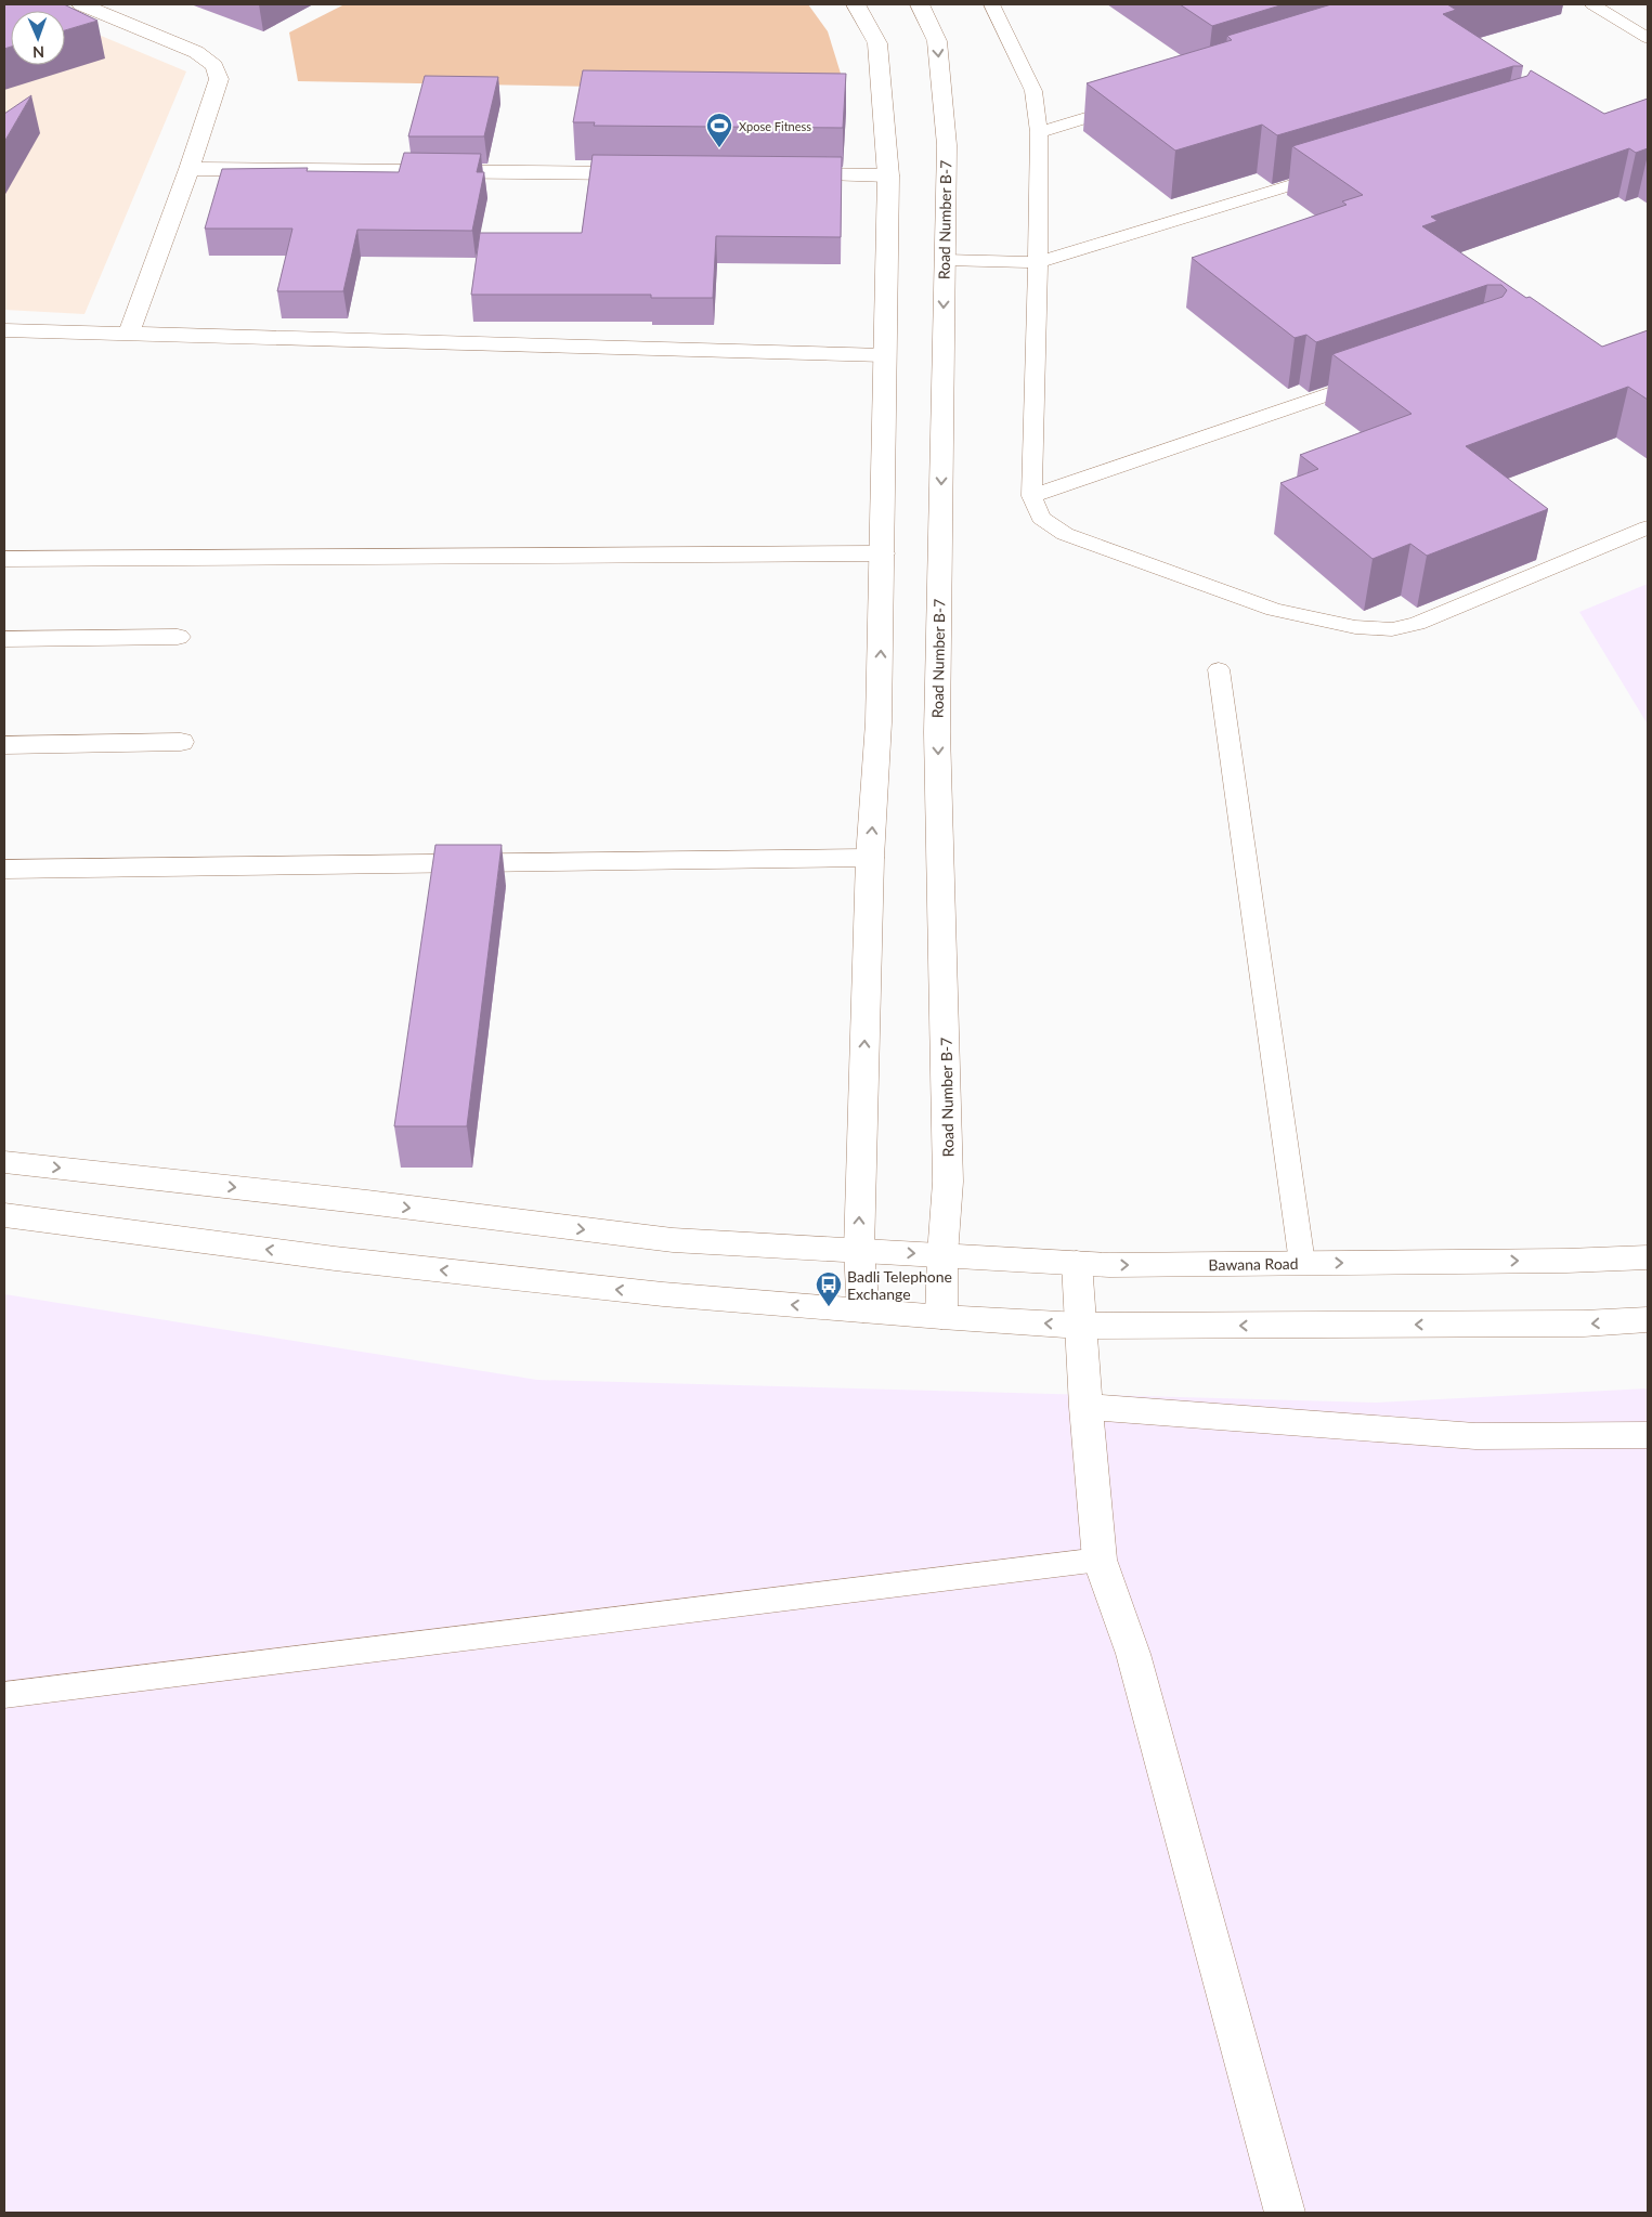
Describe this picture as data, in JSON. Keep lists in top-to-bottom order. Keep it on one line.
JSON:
{"streets":{"street":["Road Number B-7","Bawana Road"]},"crossings":[["Road Number B-7","Bawana Road"]],"places":{"sports":["Xpose Fitness"],"bus stop":["Badli Telephone Exchange"]},"north":"bottom"}
